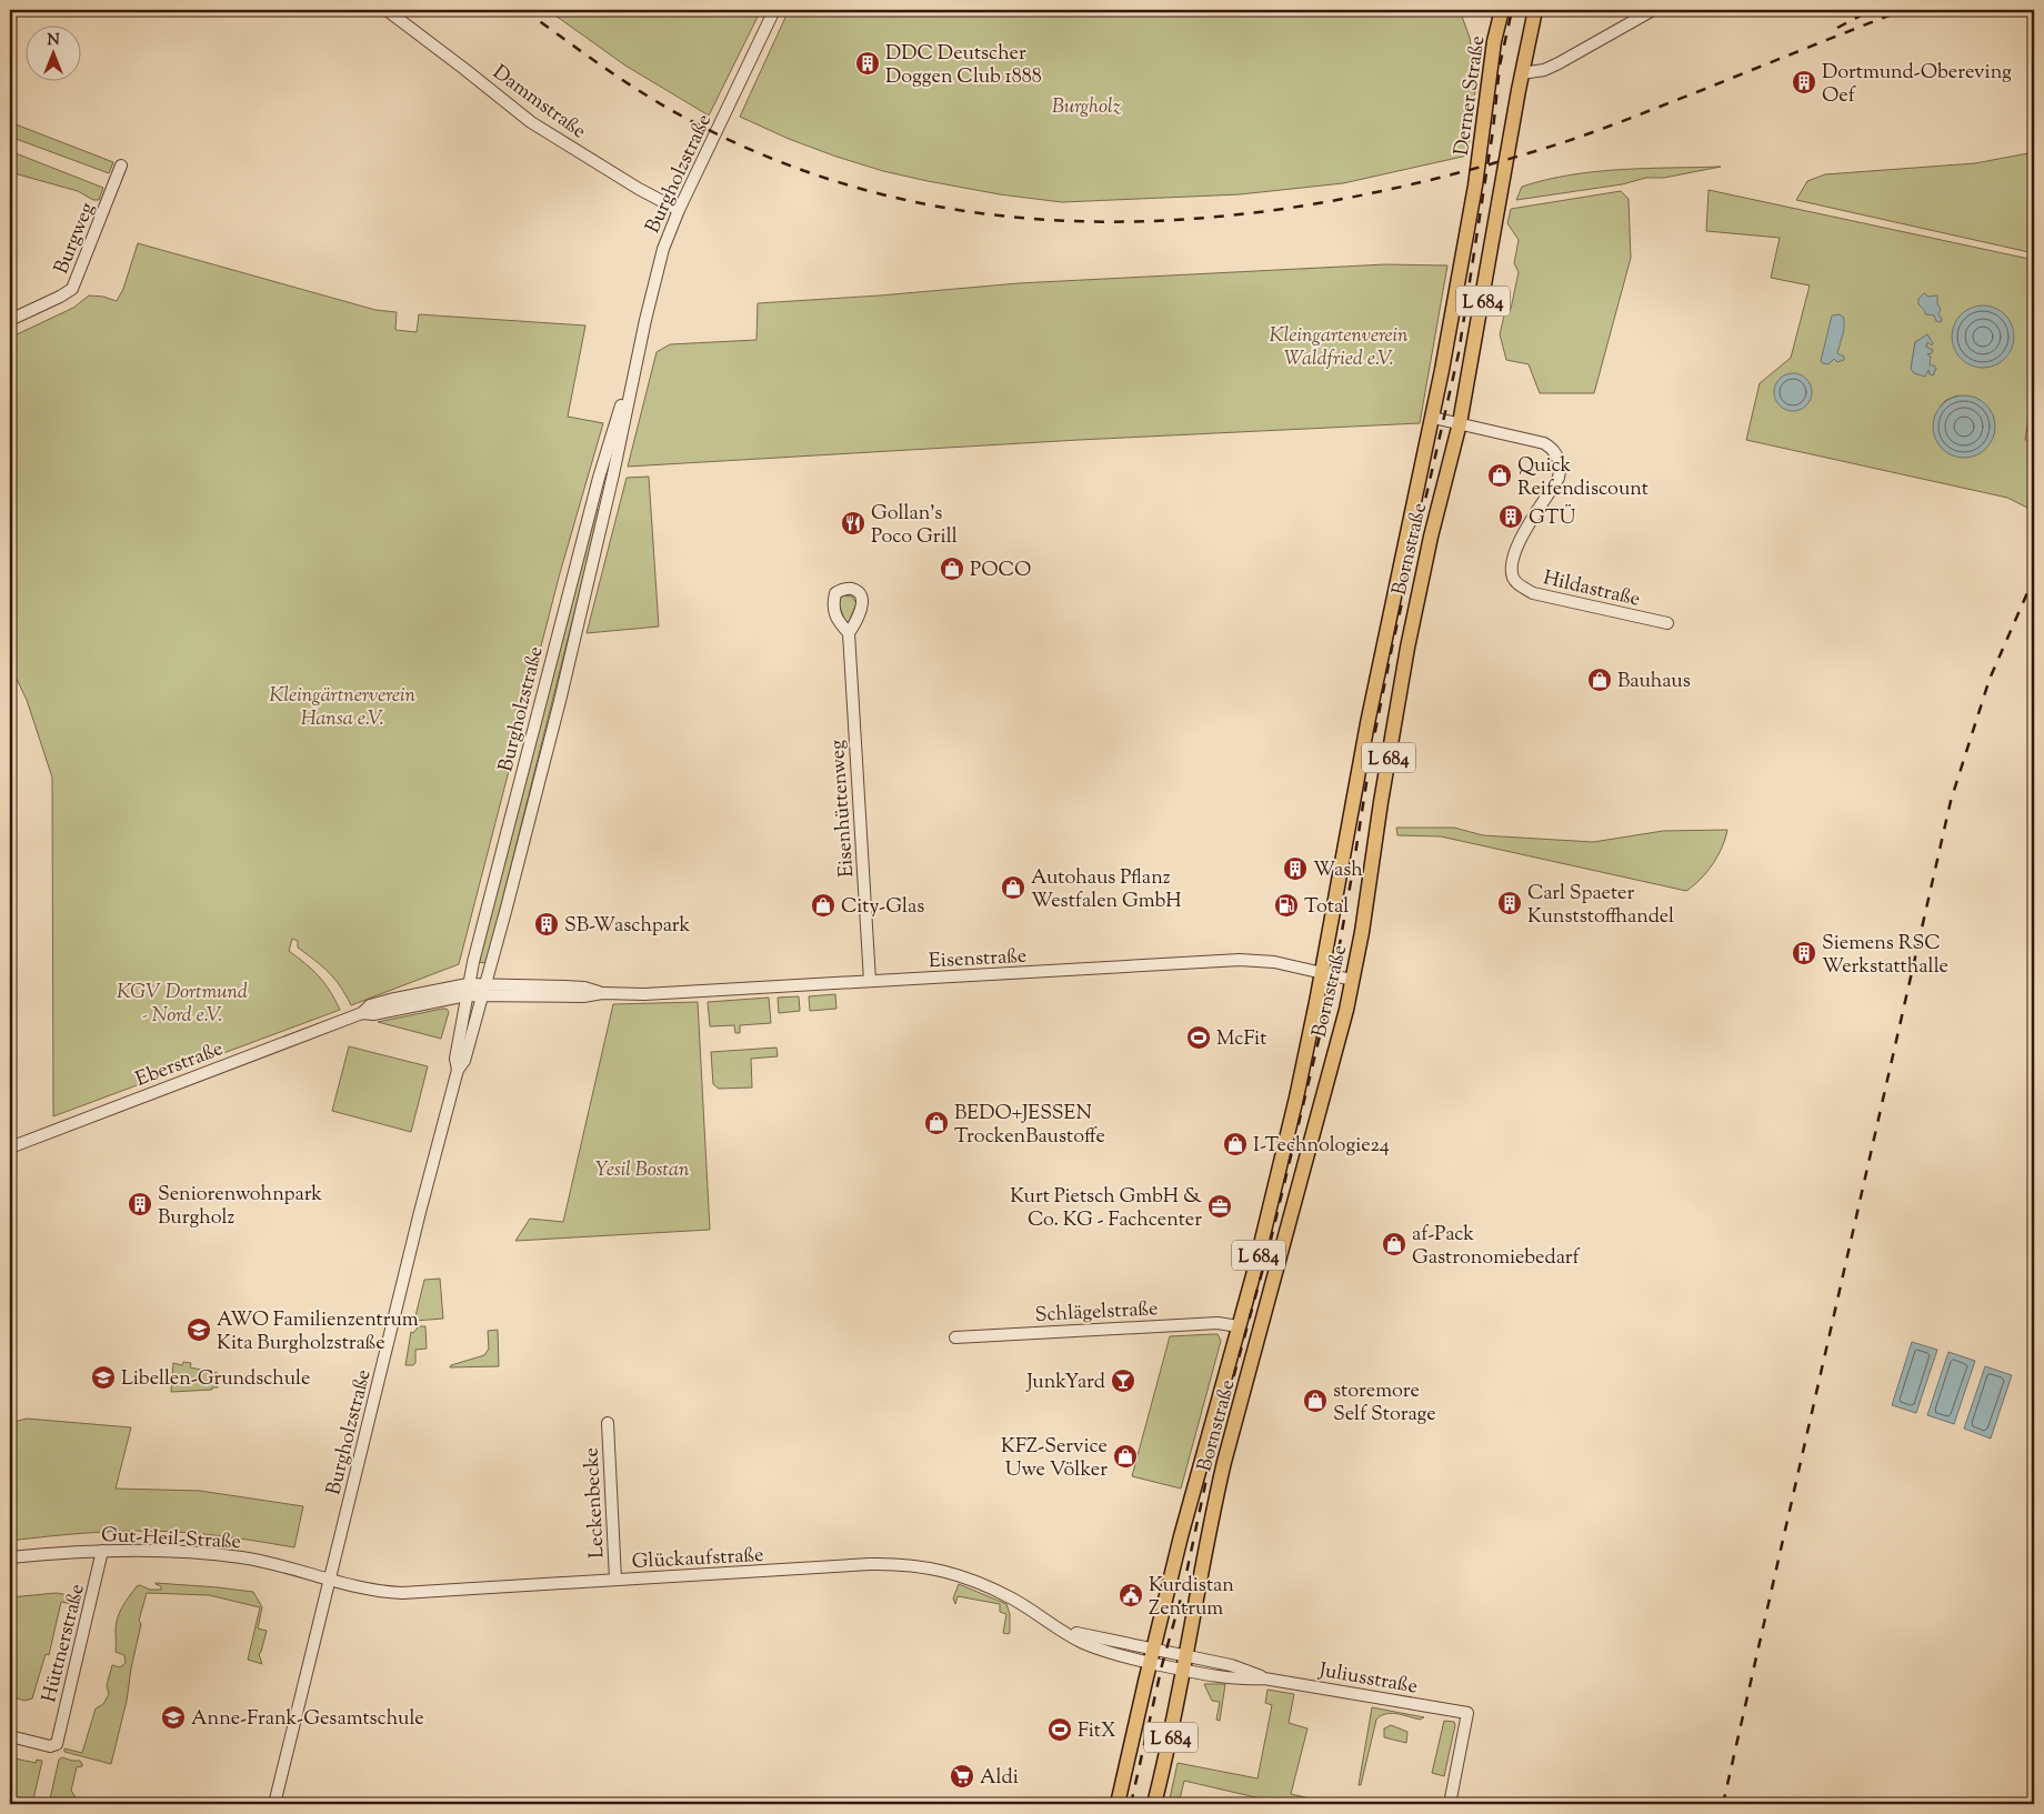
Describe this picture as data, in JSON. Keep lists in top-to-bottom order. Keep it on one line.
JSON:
{"streets":{"main road":["Derner Straße","L 684","Bornstraße"],"street":["Dammstraße","Burgholzstraße","Burgweg","Hildastraße","Eisenhüttenweg","Eisenstraße","Eberstraße","Schlägelstraße","Leckenbecke","Gut-Heil-Straße","Glückaufstraße","Hüttnerstraße","Juliusstraße"]},"crossings":[["Derner Straße","Bornstraße"],["Dammstraße","Burgholzstraße"],["Burgholzstraße","Eisenstraße"],["Burgholzstraße","Eberstraße"],["Burgholzstraße","Gut-Heil-Straße"],["Burgholzstraße","Glückaufstraße"],["L 684","Bornstraße"],["Bornstraße","Hildastraße"],["Bornstraße","Eisenstraße"],["Bornstraße","Schlägelstraße"],["Bornstraße","Glückaufstraße"],["Bornstraße","Juliusstraße"],["Eisenhüttenweg","Eisenstraße"],["Eisenstraße","Eberstraße"],["Leckenbecke","Glückaufstraße"],["Gut-Heil-Straße","Glückaufstraße"],["Gut-Heil-Straße","Hüttnerstraße"],["Glückaufstraße","Juliusstraße"]],"parks":["Burgholz","Kleingartenverein Waldfried e.V.","Kleingärtnerverein Hansa e.V.","KGV Dortmund - Nord e.V.","Yesil Bostan"],"places":{"building":["DDC Deutscher Doggen Club 1888","Dortmund-Obereving Oef","GTÜ","Wash","Carl Spaeter Kunststoffhandel","SB-Waschpark","Siemens RSC Werkstatthalle","Seniorenwohnpark Burgholz"],"shop":["Quick Reifendiscount","POCO","Bauhaus","Autohaus Pflanz Westfalen GmbH","City-Glas","BEDO+JESSEN TrockenBaustoffe","I-Technologie24","af-Pack Gastronomiebedarf","storemore Self Storage","KFZ-Service Uwe Völker"],"restaurant":["Gollan's Poco Grill"],"fuel station":["Total"],"sports":["McFit","FitX"],"office":["Kurt Pietsch GmbH & Co. KG - Fachcenter"],"school or university":["AWO Familienzentrum Kita Burgholzstraße","Libellen-Grundschule","Anne-Frank-Gesamtschule"],"bar":["JunkYard"],"public building":["Kurdistan Zentrum"],"supermarket":["Aldi"]},"north":"top"}
